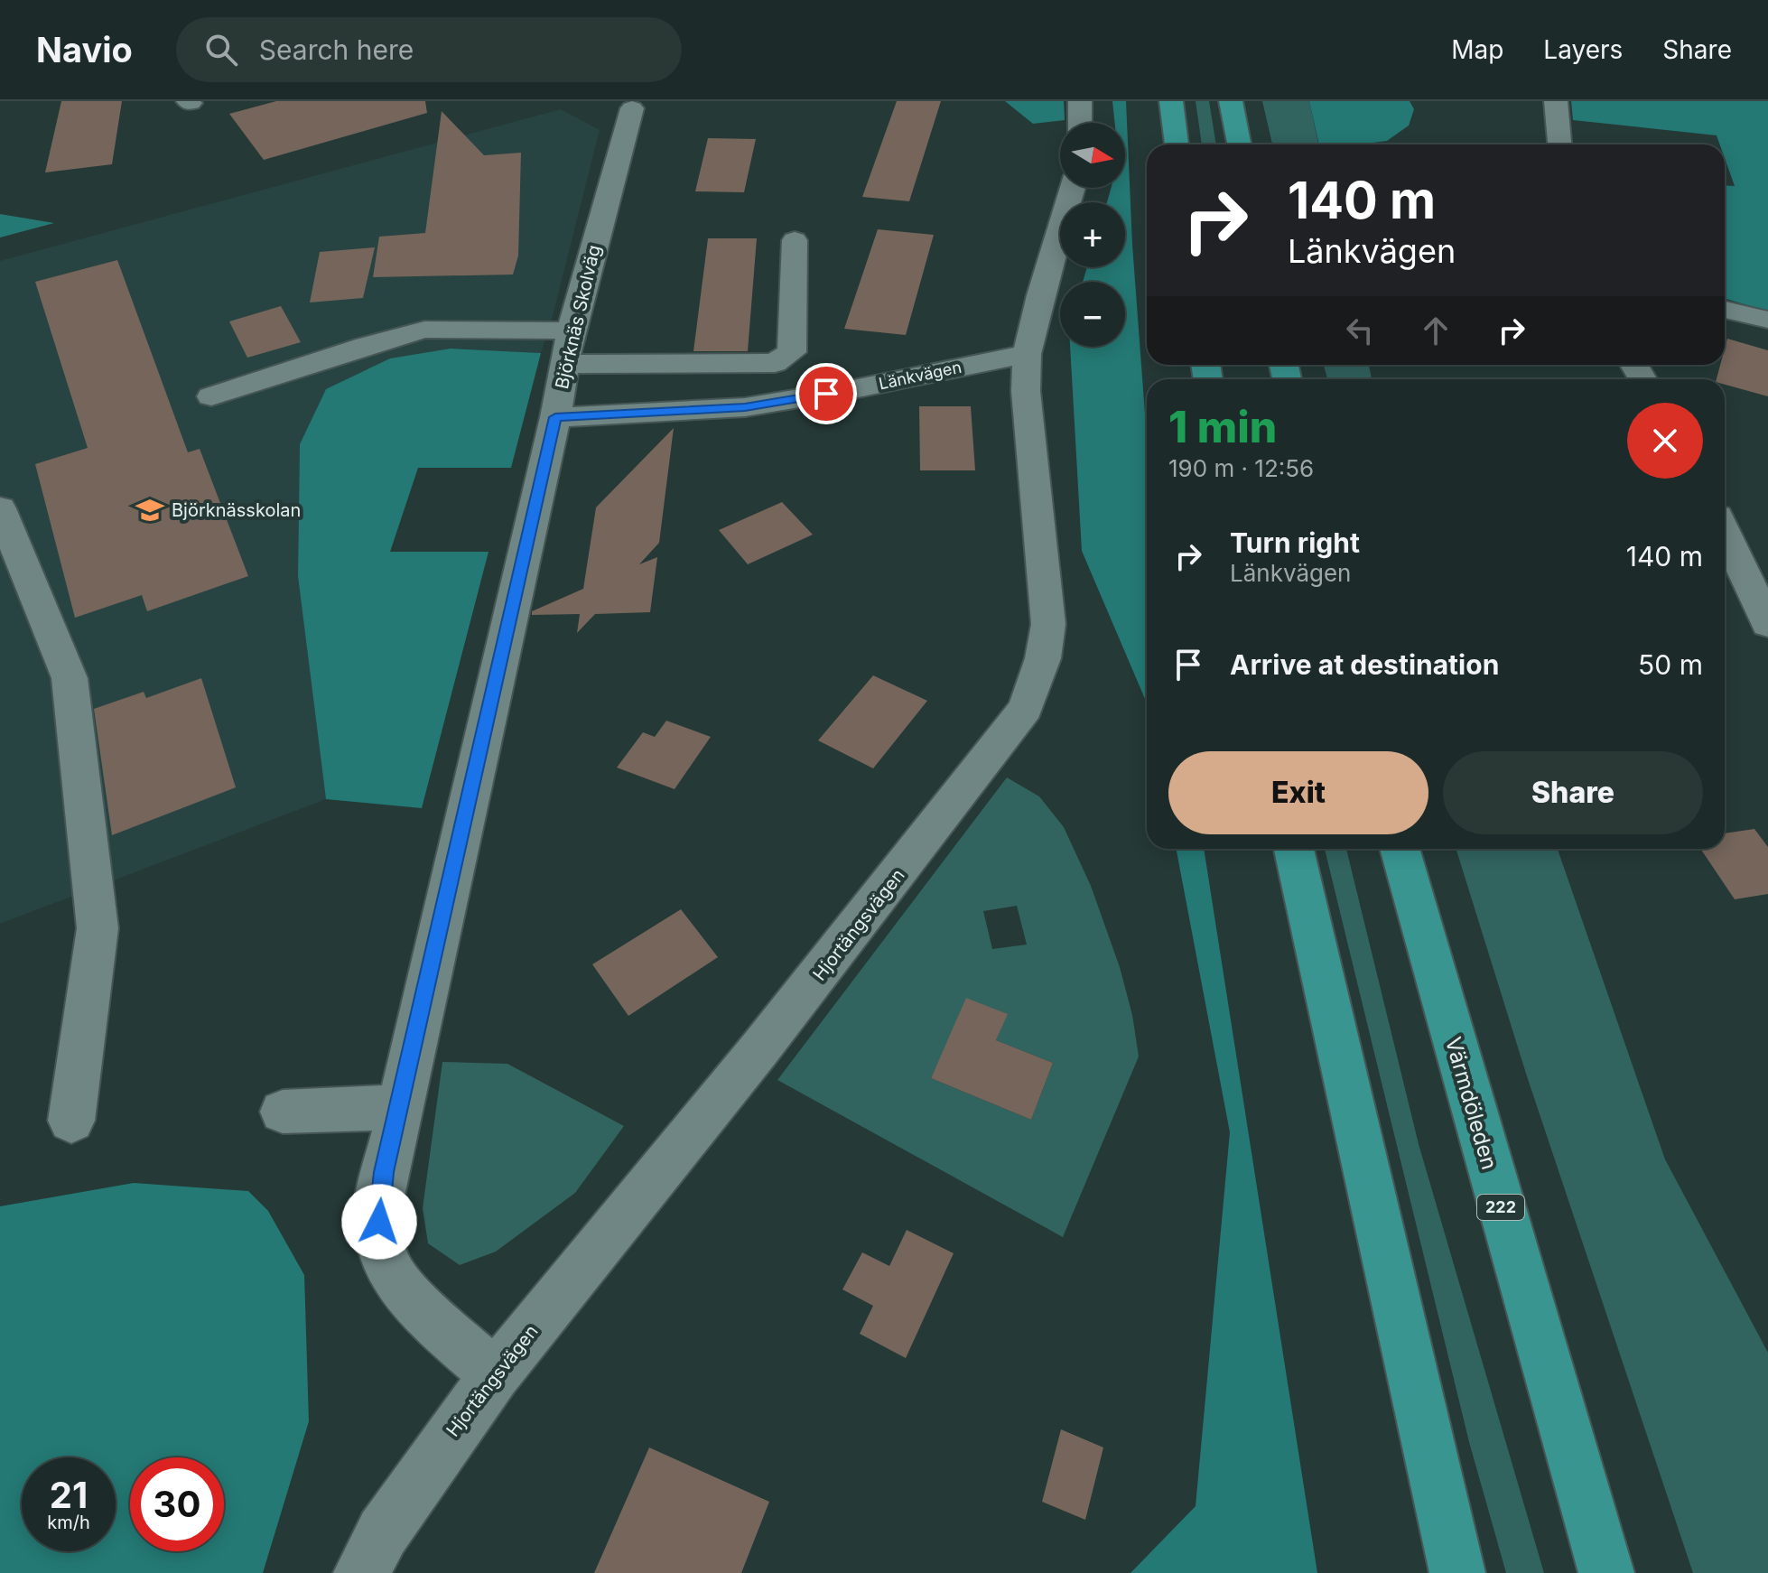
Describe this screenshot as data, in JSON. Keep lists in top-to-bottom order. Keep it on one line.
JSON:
{"streets":{"highway":["Värmdöleden","222"],"street":["Björknäs Skolväg","Länkvägen","Hjortängsvägen"]},"crossings":[["Björknäs Skolväg","Länkvägen"],["Björknäs Skolväg","Hjortängsvägen"],["Länkvägen","Hjortängsvägen"]],"places":{"school or university":["Björknässkolan"]},"north":"right","page":{"header":"Navio","search":"Search here","nav":["Map","Layers","Share"],"map_buttons":["+","−"],"turn":["140 m","Länkvägen"],"heading":["1 min","190 m · 12:56"],"list":[{"name":"Turn right","note":"Länkvägen","value":"140 m"},{"name":"Arrive at destination","value":"50 m"}],"buttons":["Exit","Share"],"speed":"21 km/h","limit":"30"}}
